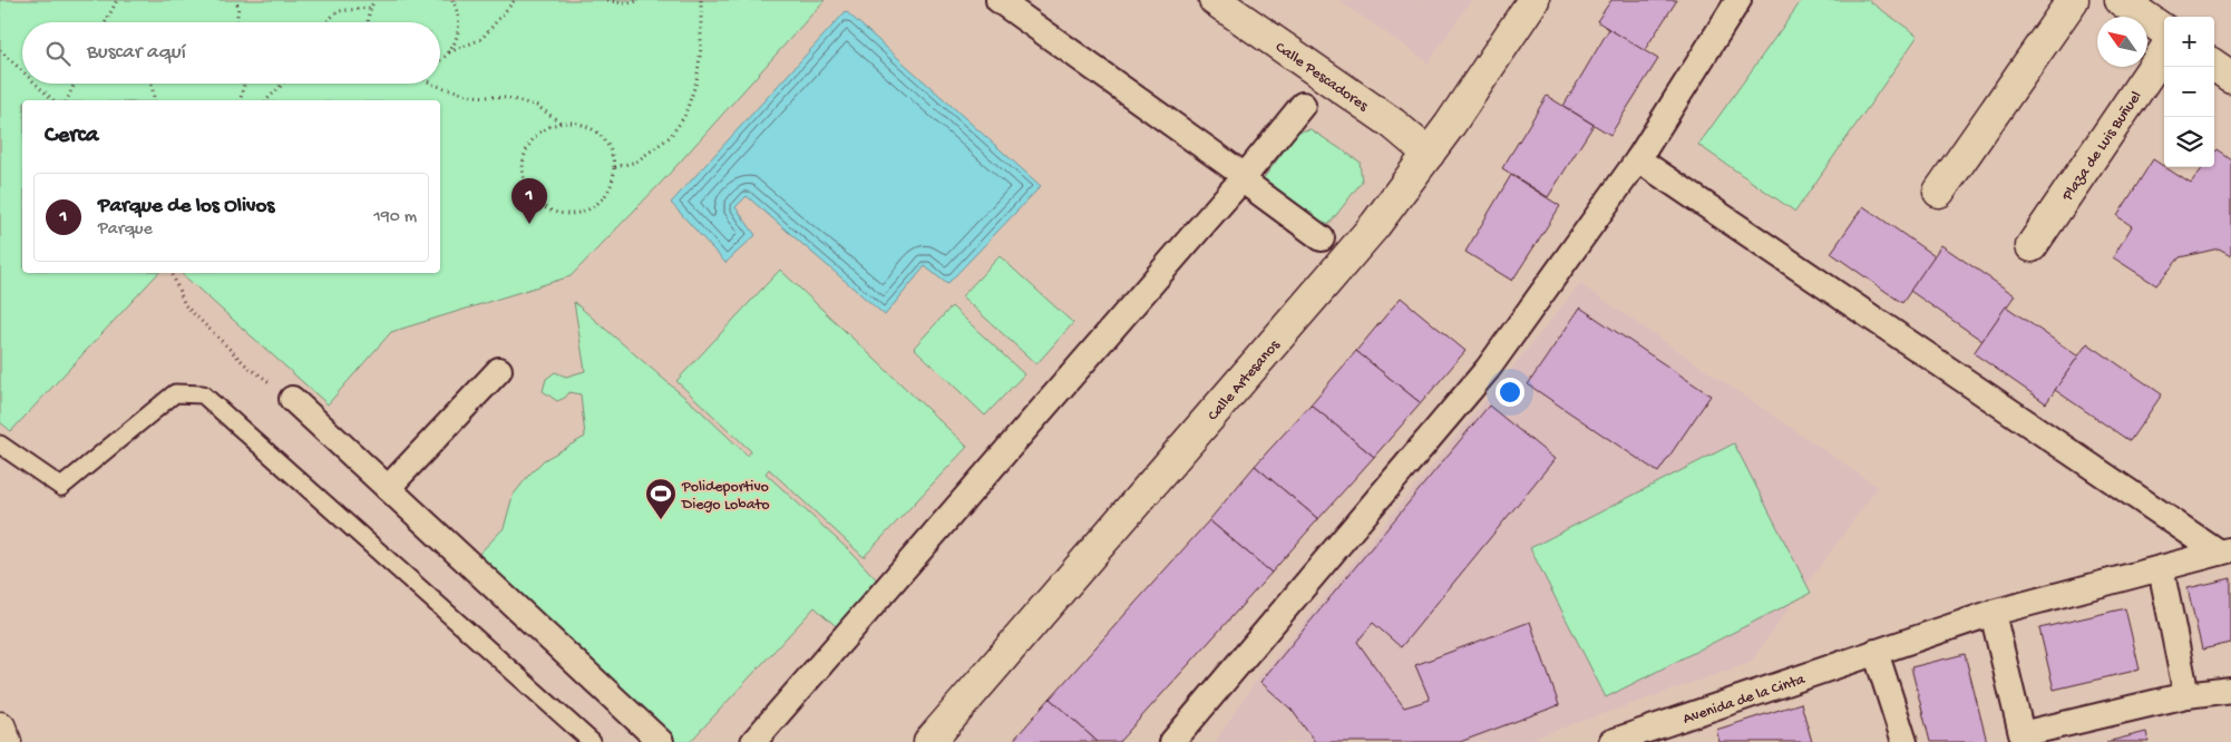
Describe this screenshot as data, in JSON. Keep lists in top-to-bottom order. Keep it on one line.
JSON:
{"streets":{"street":["Calle Pescadores","Plaza de Luis Buñuel","Calle Artesanos","Avenida de la Cinta"]},"crossings":[["Calle Pescadores","Calle Artesanos"]],"places":{"sports":["Polideportivo Diego Lobato"]},"north":"top left","page":{"map_buttons":["+","−"],"search":"Buscar aquí","heading":"Cerca","list":[{"mark":"1","name":"Parque de los Olivos","note":"Parque","value":"190 m"}],"pins":"1"}}
